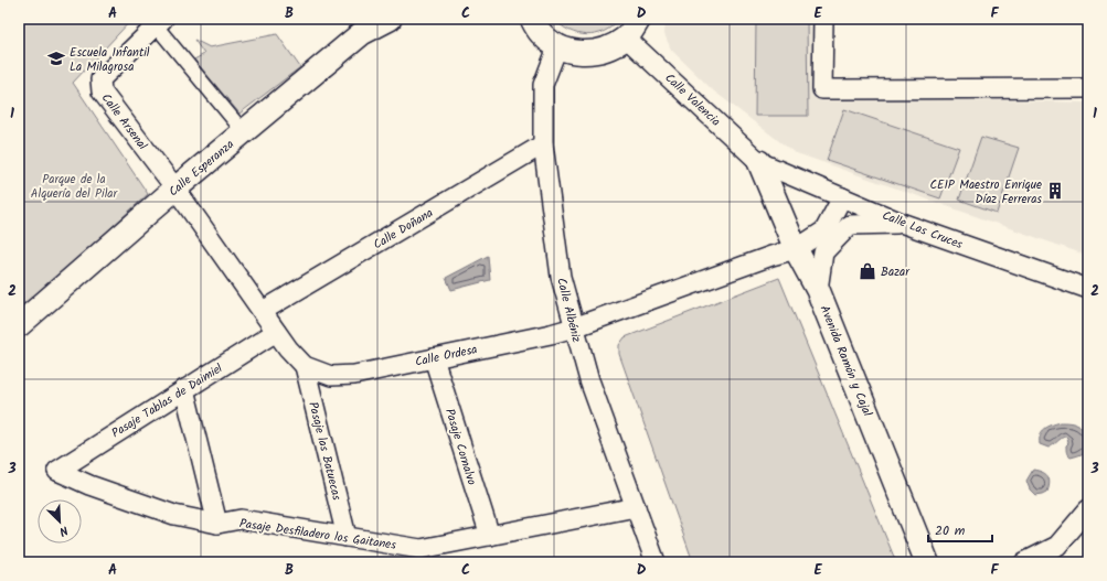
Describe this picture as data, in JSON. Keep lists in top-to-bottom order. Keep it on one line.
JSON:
{"streets":{"street":["Calle Valencia","Calle Arsenal","Calle Esperanza","Calle Doñana","Calle Las Cruces","Calle Albéniz","Calle Ordesa","Avenida Ramón y Cajal","Pasaje Tablas de Daimiel","Pasaje Cornalvo","Pasaje las Batuecas","Pasaje Desfiladero los Gaitanes"]},"crossings":[["Calle Valencia","Calle Las Cruces"],["Calle Valencia","Avenida Ramón y Cajal"],["Calle Arsenal","Calle Esperanza"],["Calle Arsenal","Calle Ordesa"],["Calle Esperanza","Calle Ordesa"],["Calle Doñana","Calle Albéniz"],["Calle Doñana","Calle Ordesa"],["Calle Las Cruces","Calle Ordesa"],["Calle Las Cruces","Avenida Ramón y Cajal"],["Calle Albéniz","Calle Ordesa"],["Calle Albéniz","Pasaje Desfiladero los Gaitanes"],["Calle Ordesa","Avenida Ramón y Cajal"],["Calle Ordesa","Pasaje Tablas de Daimiel"],["Calle Ordesa","Pasaje Cornalvo"],["Calle Ordesa","Pasaje las Batuecas"],["Pasaje Tablas de Daimiel","Pasaje Desfiladero los Gaitanes"],["Pasaje Cornalvo","Pasaje Desfiladero los Gaitanes"],["Pasaje las Batuecas","Pasaje Desfiladero los Gaitanes"]],"parks":["Parque de la Alquería del Pilar"],"places":{"school or university":["Escuela Infantil La Milagrosa"],"building":["CEIP Maestro Enrique Díaz Ferreras"],"shop":["Bazar"]},"scale_bar":"20 m","north":"bottom right","grid":{"columns":["A","B","C","D","E","F"],"rows":["1","2","3"]}}
